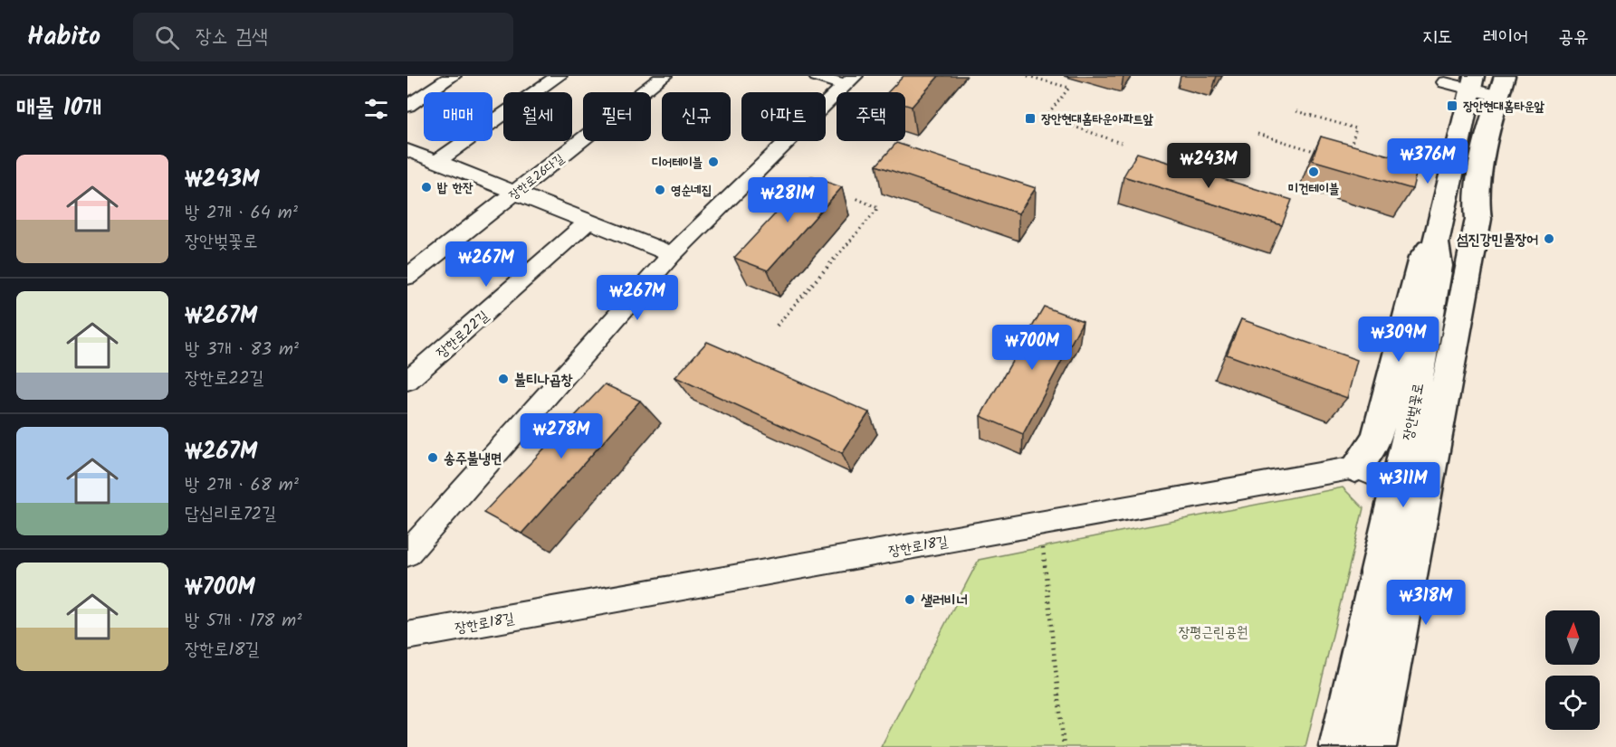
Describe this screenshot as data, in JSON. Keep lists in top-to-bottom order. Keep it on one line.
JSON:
{"streets":{"street":["장한로26다길","장한로22길","장안벚꽃로","장한로18길"]},"parks":["장평근린공원"],"places":{"transit":["장안현대홈타운앞","장안현대홈타운아파트앞"],"other":["디어테이블","미건테이블","밥 한잔","영순네집","섬진강민물장어","불티나곱창","송주불냉면","샐러비너"]},"north":"top","page":{"header":"Habito","search":"장소 검색","nav":["지도","레이어","공유"],"heading":"매물 10개","chip":["매매","월세","필터","신규","아파트","주택"],"price":["₩376M","₩243M","₩281M","₩267M","₩267M","₩309M","₩700M","₩278M","₩311M","₩318M"],"list":[{"name":"₩243M","note":"방 2개 · 64 m² · 장안벚꽃로"},{"name":"₩267M","note":"방 3개 · 83 m² · 장한로22길"},{"name":"₩267M","note":"방 2개 · 68 m² · 답십리로72길"},{"name":"₩700M","note":"방 5개 · 178 m² · 장한로18길"}]}}
